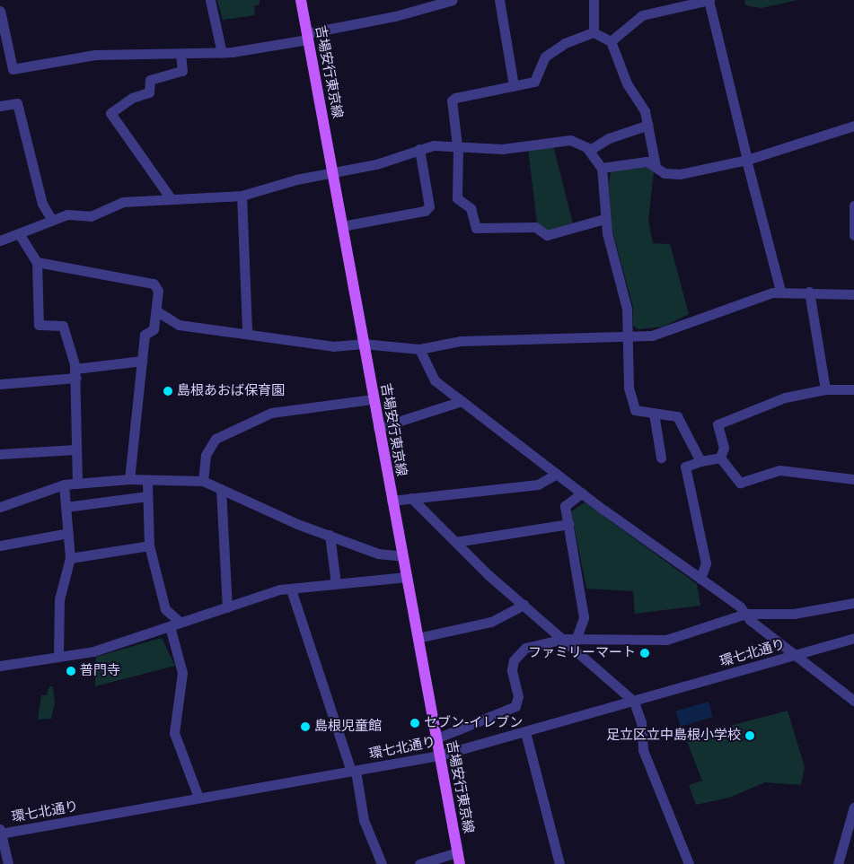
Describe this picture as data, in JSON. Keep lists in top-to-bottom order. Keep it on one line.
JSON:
{"streets":{"main road":["吉場安行東京線"],"street":["環七北通り"]},"crossings":[["吉場安行東京線","環七北通り"]],"places":["島根あおば保育園","ファミリーマート","普門寺","セブン-イレブン","島根児童館","足立区立中島根小学校"]}
